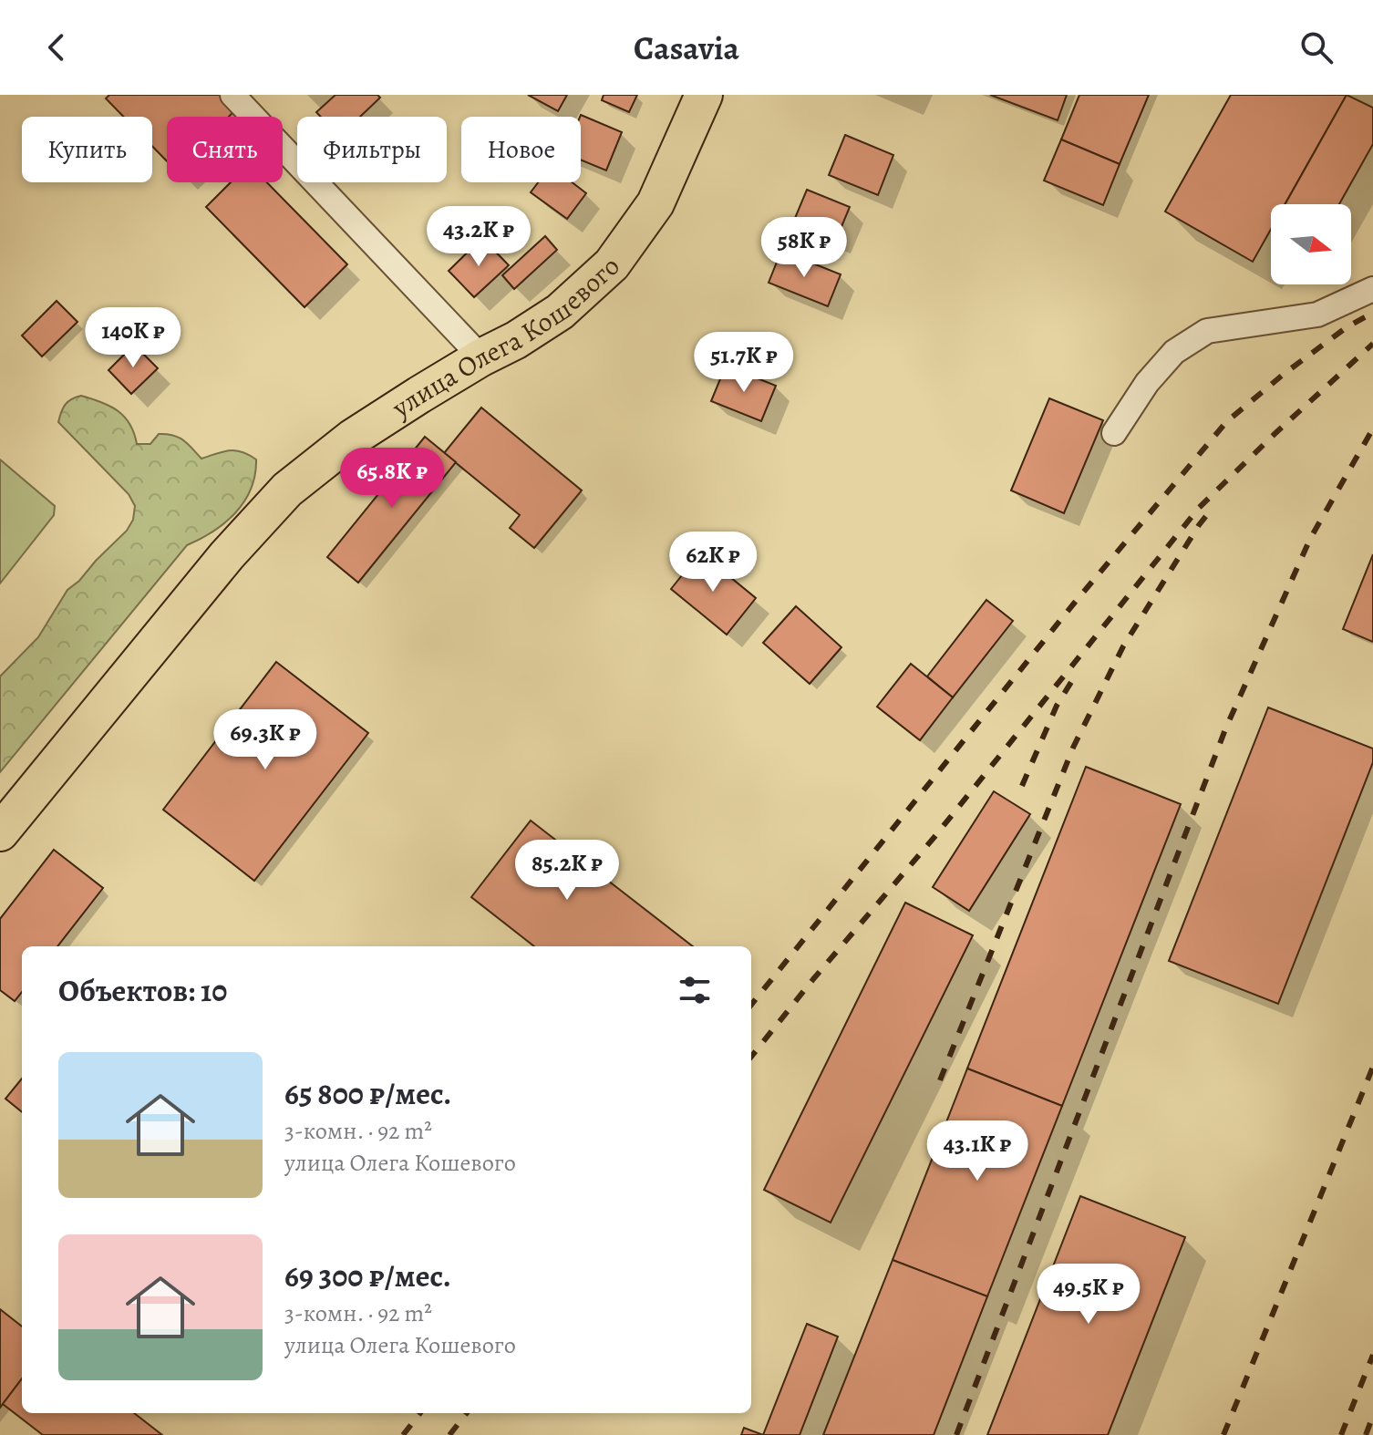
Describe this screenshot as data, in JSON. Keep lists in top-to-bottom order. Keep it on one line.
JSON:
{"streets":{"main road":["улица Олега Кошевого"]},"north":"right","page":{"header":"Casavia","chip":["Купить","Снять","Фильтры","Новое"],"price":["43.2K ₽","58K ₽","140K ₽","51.7K ₽","65.8K ₽","62K ₽","69.3K ₽","85.2K ₽","43.1K ₽","49.5K ₽"],"heading":"Объектов: 10","list":[{"name":"65 800 ₽/мес.","note":"3-комн. · 92 m² · улица Олега Кошевого"},{"name":"69 300 ₽/мес.","note":"3-комн. · 92 m² · улица Олега Кошевого"}]}}
